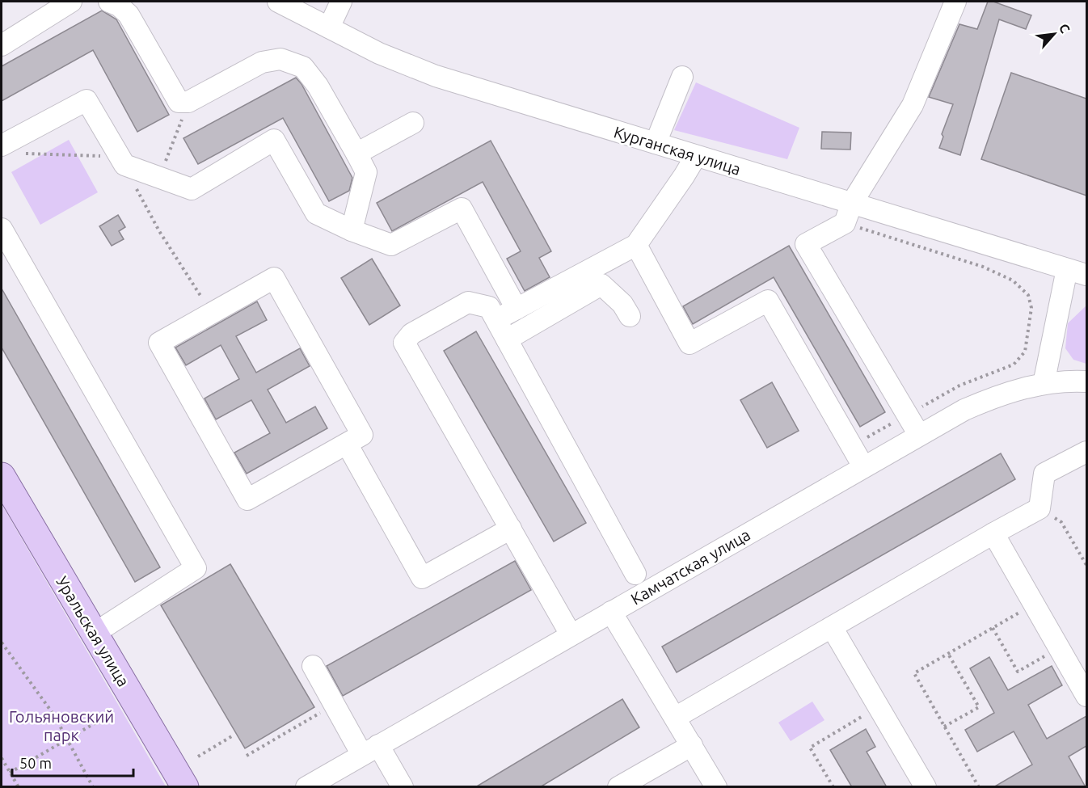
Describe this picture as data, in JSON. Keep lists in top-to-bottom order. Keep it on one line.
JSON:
{"streets":{"main road":["Уральская улица"],"street":["Курганская улица","Камчатская улица"]},"parks":["Гольяновcкий парк"],"scale_bar":"50 m","north":"top right"}
